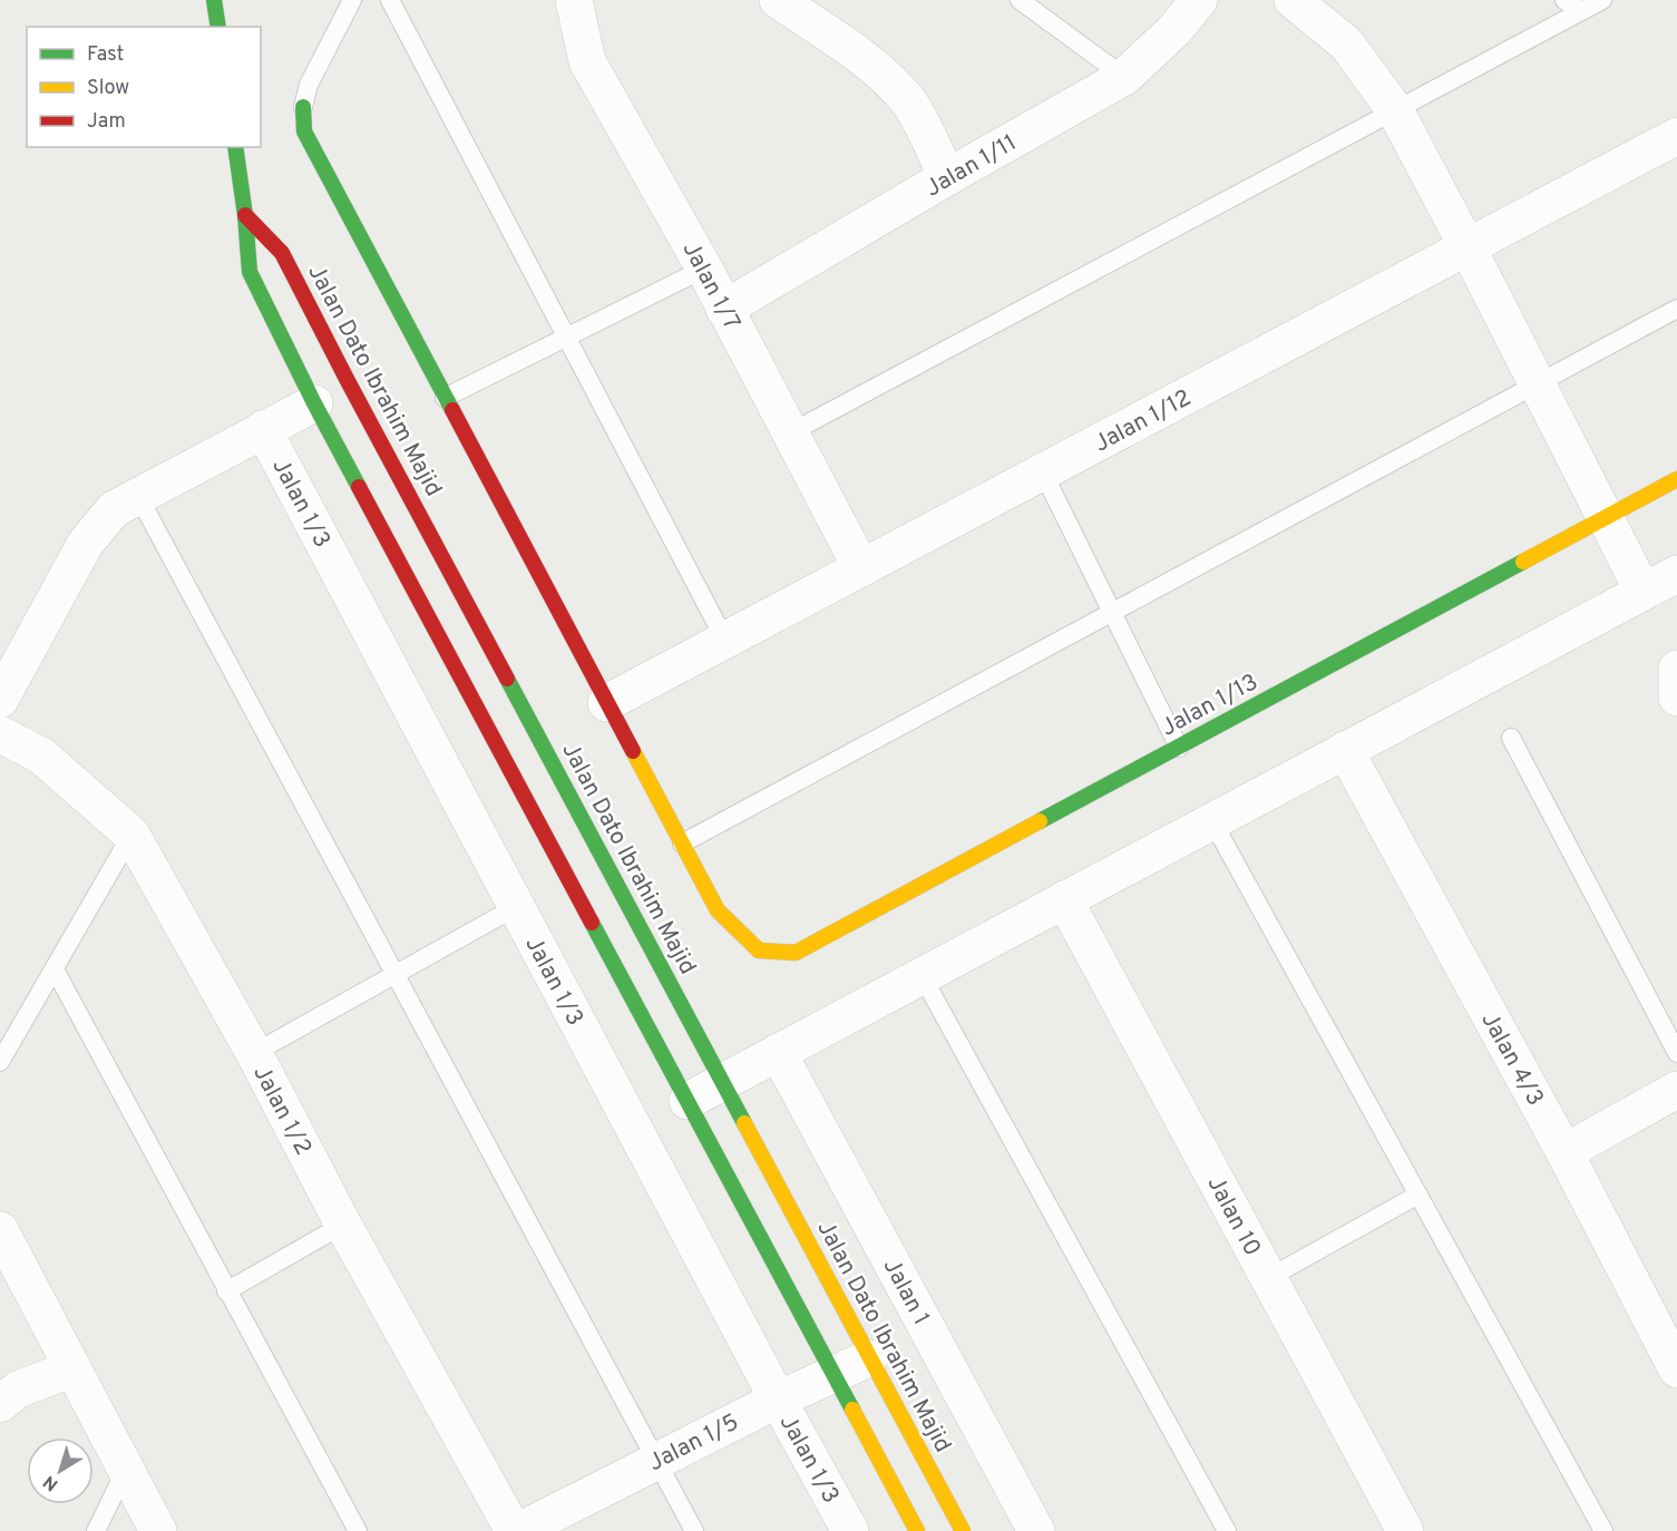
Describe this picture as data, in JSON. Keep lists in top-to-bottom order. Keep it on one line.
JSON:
{"streets":{"street":["Jalan 1/11","Jalan 1/7","Jalan Dato Ibrahim Majid","Jalan 1/12","Jalan 1/3","Jalan 1/13","Jalan 4/3","Jalan 1/2","Jalan 10","Jalan 1","Jalan 1/5"]},"crossings":[["Jalan 1/11","Jalan 1/7"],["Jalan 1/7","Jalan 1/12"],["Jalan Dato Ibrahim Majid","Jalan 1/5"],["Jalan 1/3","Jalan 1/5"]],"legend":["Fast","Slow","Jam"],"north":"bottom left"}
